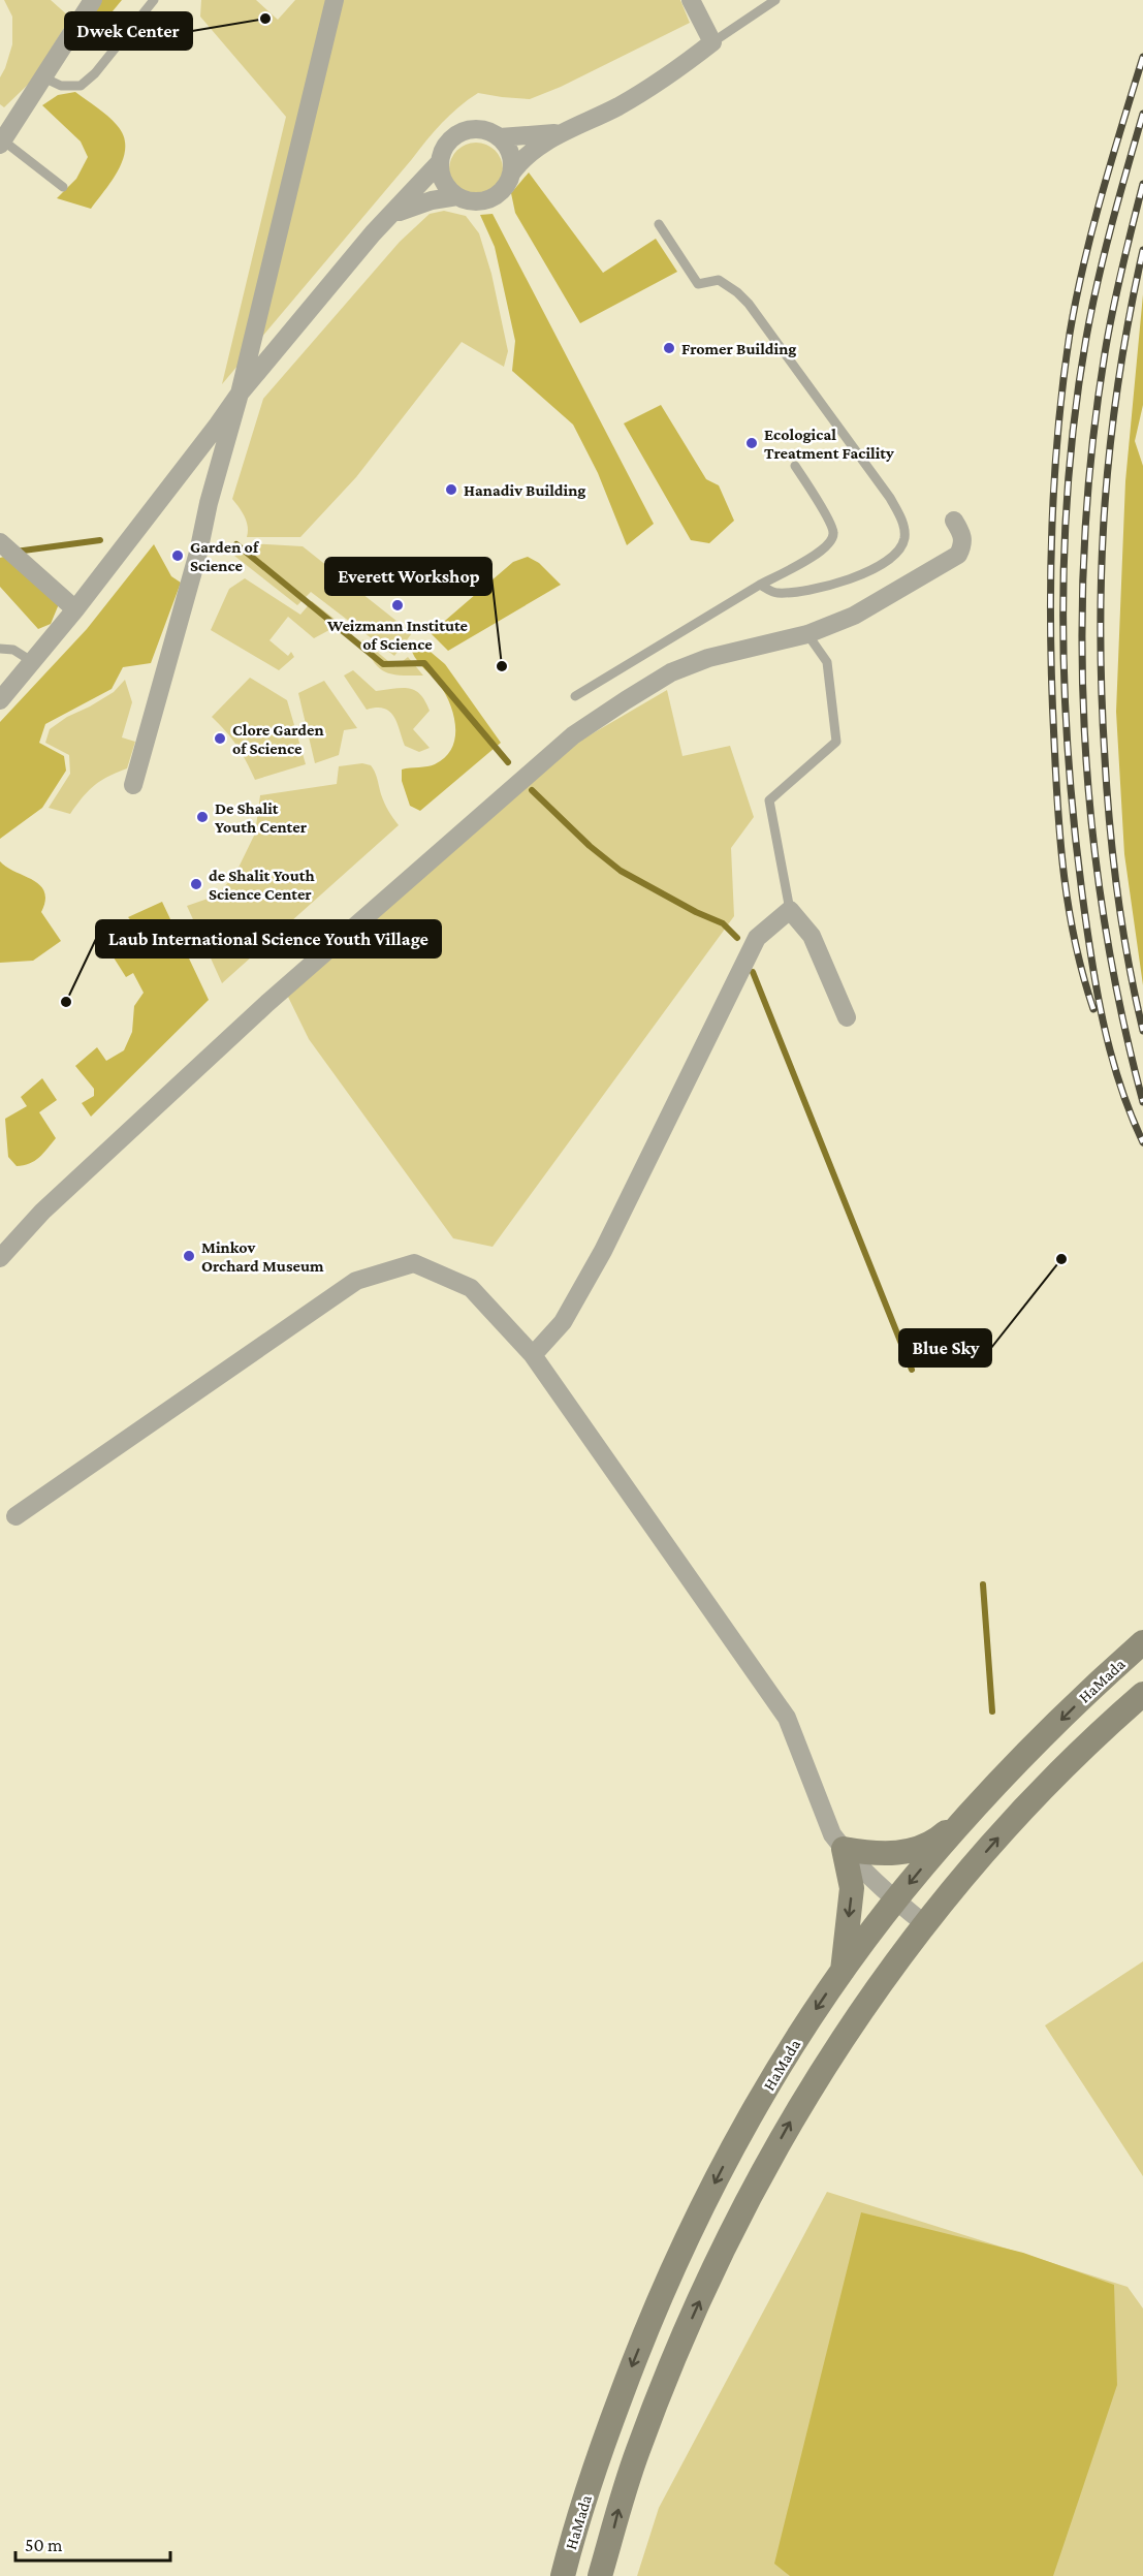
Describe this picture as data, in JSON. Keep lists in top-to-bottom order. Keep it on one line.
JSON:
{"streets":{"main road":["HaMada"]},"places":["Dwek Center","Fromer Building","Ecological Treatment Facility","Hanadiv Building","Garden of Science","Weizmann Institute of Science","Everett Workshop","Clore Garden of Science","De Shalit Youth Center","de Shalit Youth Science Center","Laub International Science Youth Village","Minkov Orchard Museum","Blue Sky"],"scale_bar":"50 m"}
